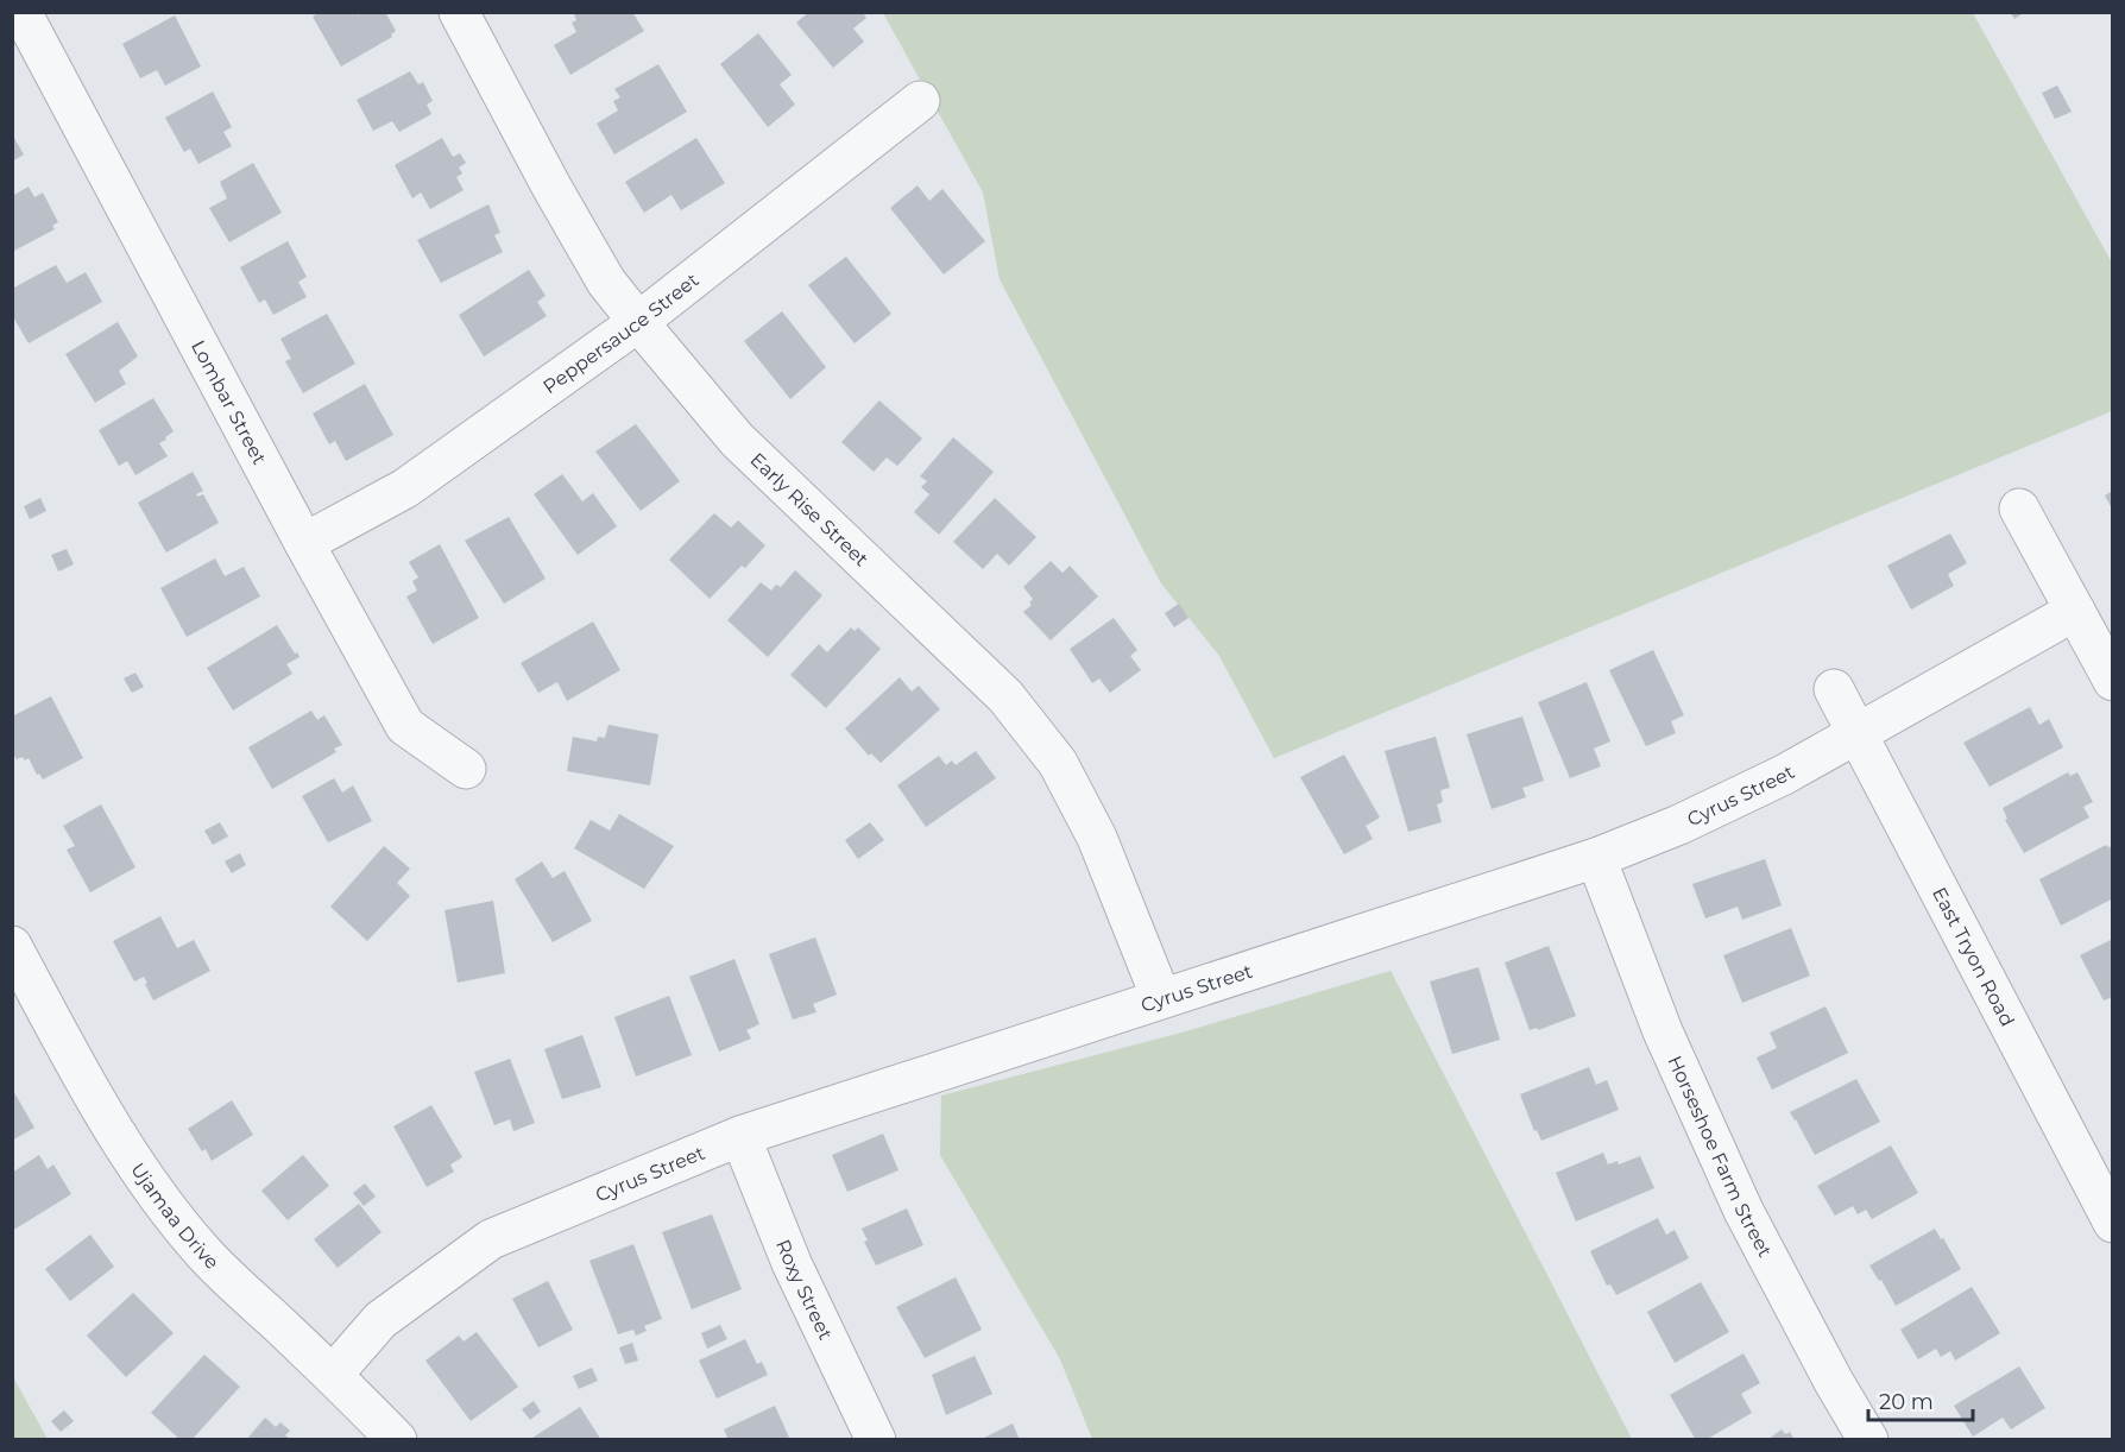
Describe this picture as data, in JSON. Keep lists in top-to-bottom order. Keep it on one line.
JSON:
{"streets":{"street":["Peppersauce Street","Lombar Street","Early Rise Street","Cyrus Street","East Tryon Road","Horseshoe Farm Street","Ujamaa Drive","Roxy Street"]},"crossings":[["Peppersauce Street","Lombar Street"],["Peppersauce Street","Early Rise Street"],["Early Rise Street","Cyrus Street"],["Cyrus Street","East Tryon Road"],["Cyrus Street","Horseshoe Farm Street"],["Cyrus Street","Ujamaa Drive"],["Cyrus Street","Roxy Street"]],"scale_bar":"20 m"}
